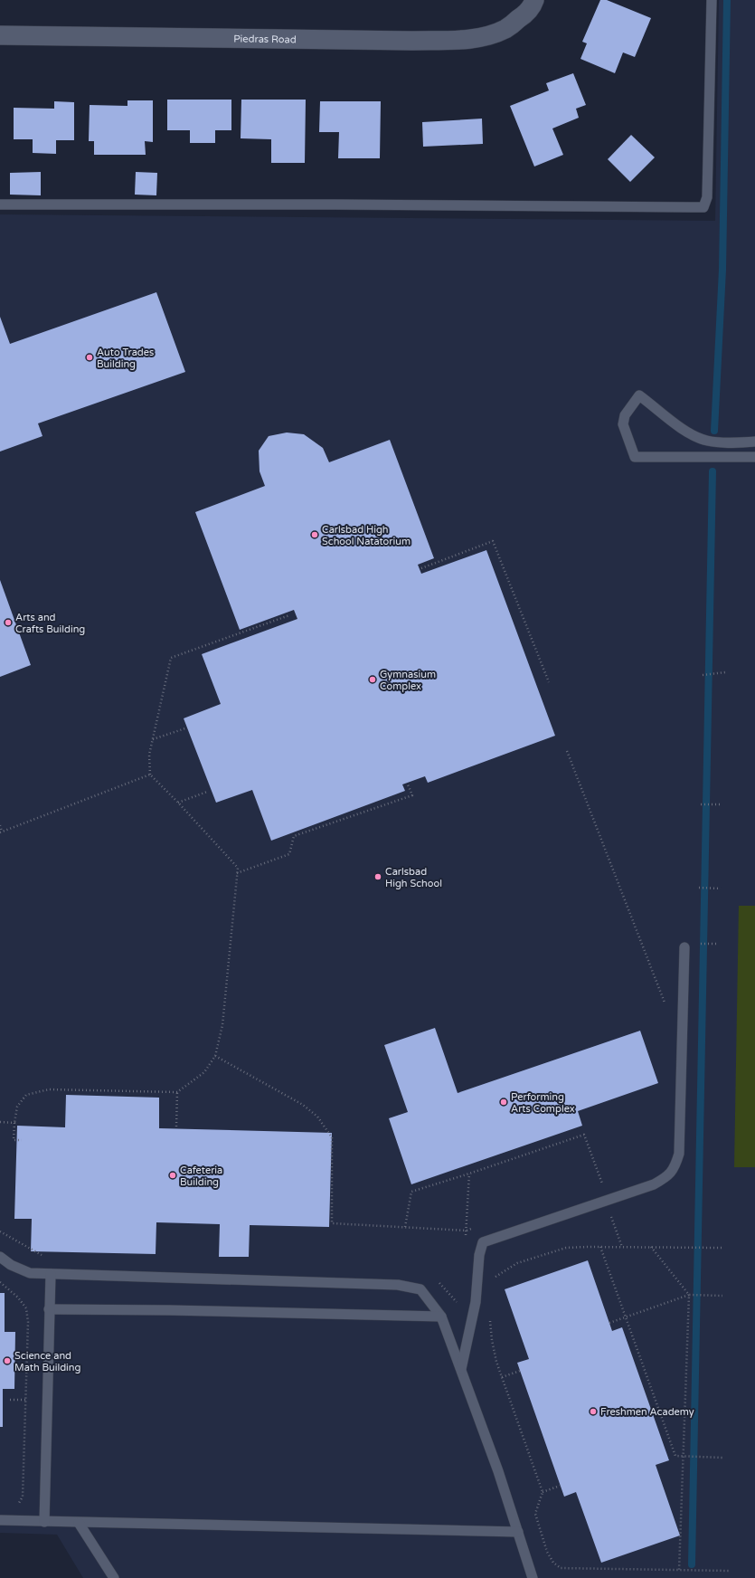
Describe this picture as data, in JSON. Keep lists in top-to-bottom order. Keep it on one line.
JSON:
{"streets":{"street":["Piedras Road"]},"places":["Auto Trades Building","Carlsbad High School Natatorium","Arts and Crafts Building","Gymnasium Complex","Carlsbad High School","Performing Arts Complex","Cafeteria Building","Science and Math Building","Freshmen Academy"]}
